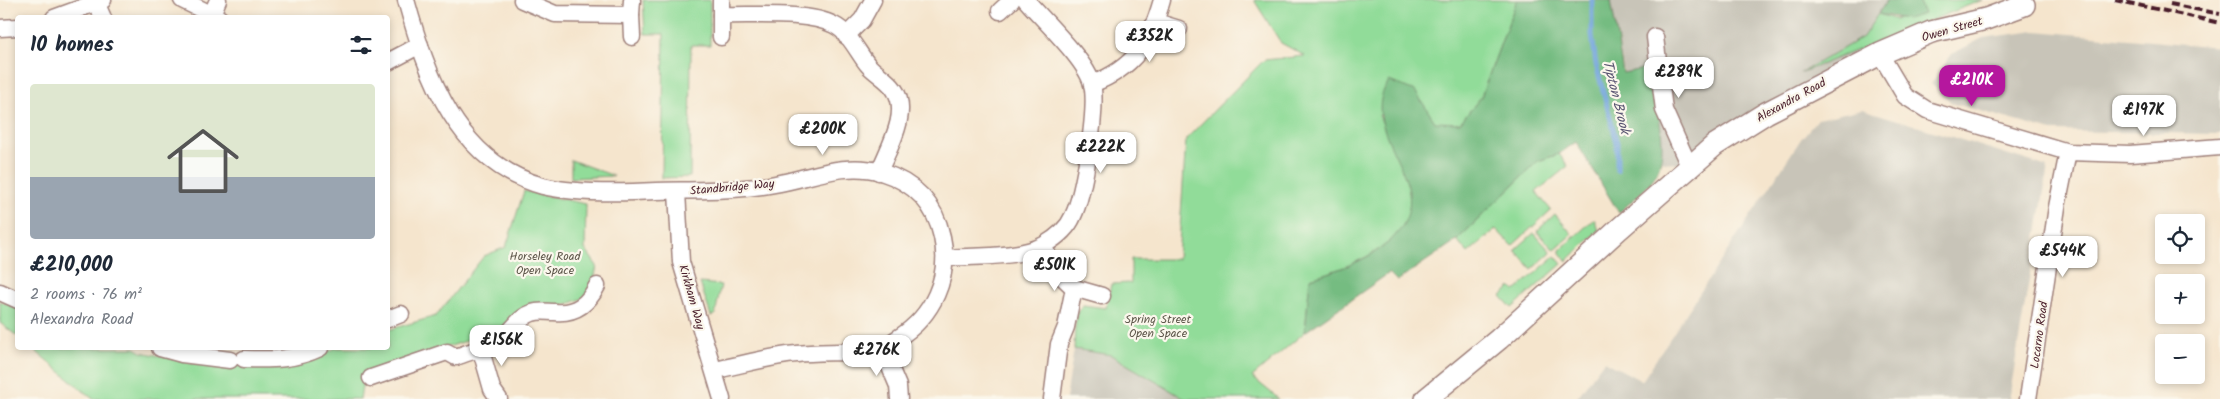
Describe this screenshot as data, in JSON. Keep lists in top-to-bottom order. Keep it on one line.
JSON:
{"streets":{"main road":["Owen Street","Alexandra Road"],"street":["Standbridge Way","Kirkham Way","Locarno Road"]},"crossings":[["Owen Street","Alexandra Road"],["Standbridge Way","Kirkham Way"]],"water":["Tipton Brook"],"parks":["Horseley Road Open Space","Spring Street Open Space"],"page":{"heading":"10 homes","price":["£352K","£289K","£210K","£197K","£200K","£222K","£544K","£501K","£156K","£276K"],"list":[{"name":"£210,000","note":"2 rooms · 76 m² · Alexandra Road"}],"map_buttons":["+","−"]}}
